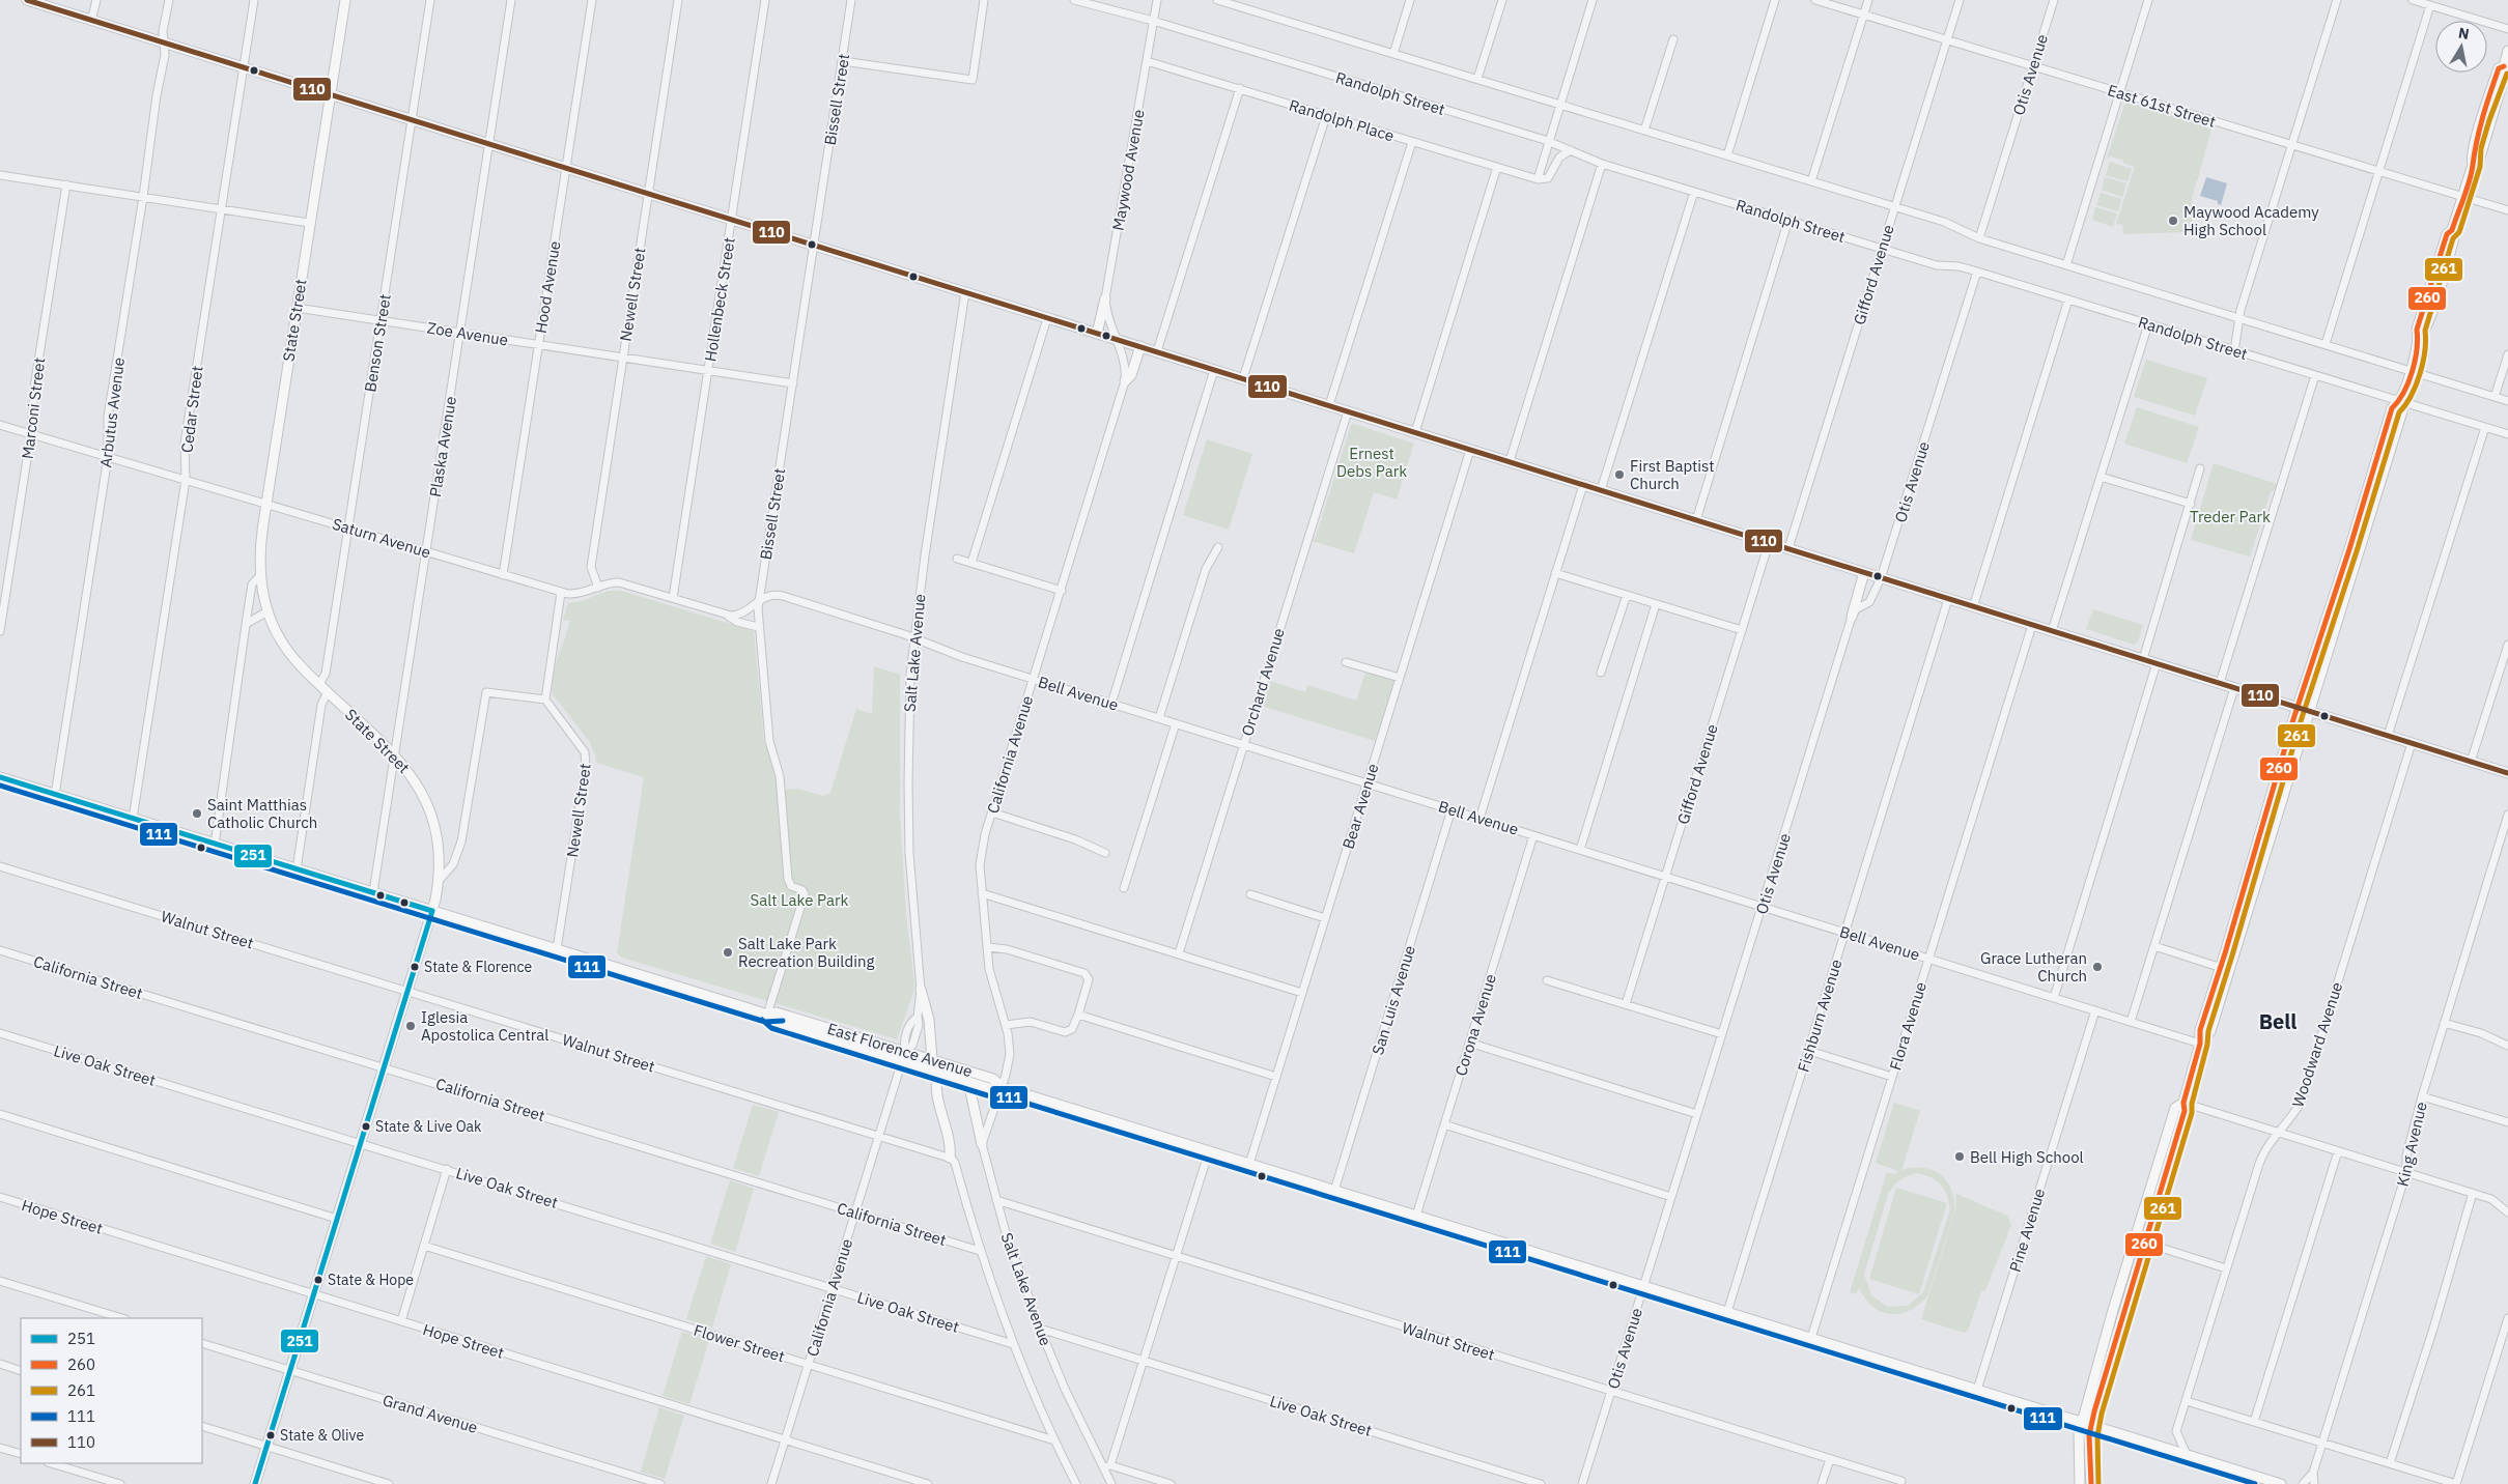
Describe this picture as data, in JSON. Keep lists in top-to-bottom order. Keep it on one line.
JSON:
{"streets":{"main road":["State Street","East Florence Avenue"],"street":["Otis Avenue","Randolph Street","Bissell Street","East 61st Street","Randolph Place","Maywood Avenue","Gifford Avenue","Hood Avenue","Newell Street","Hollenbeck Street","Zoe Avenue","Benson Street","Marconi Street","Cedar Street","Arbutus Avenue","Plaska Avenue","Saturn Avenue","Salt Lake Avenue","Orchard Avenue","Bell Avenue","California Avenue","Bear Avenue","Walnut Street","California Street","San Luis Avenue","Fishburn Avenue","Corona Avenue","Flora Avenue","Woodward Avenue","Live Oak Street","King Avenue","Hope Street","Pine Avenue","Flower Street","Grand Avenue"]},"crossings":[["Otis Avenue","Randolph Street"],["Otis Avenue","East 61st Street"],["Otis Avenue","Bell Avenue"],["Otis Avenue","Walnut Street"],["Randolph Street","Maywood Avenue"],["Randolph Street","Gifford Avenue"],["Bissell Street","Zoe Avenue"],["Bissell Street","Saturn Avenue"],["Bissell Street","Bell Avenue"],["Bissell Street","East Florence Avenue"],["East 61st Street","Gifford Avenue"],["Randolph Place","Maywood Avenue"],["Maywood Avenue","California Avenue"],["Gifford Avenue","Bell Avenue"],["Hood Avenue","Zoe Avenue"],["Hood Avenue","Saturn Avenue"],["Newell Street","Zoe Avenue"],["Newell Street","Saturn Avenue"],["Newell Street","East Florence Avenue"],["Hollenbeck Street","Zoe Avenue"],["Hollenbeck Street","Saturn Avenue"],["State Street","Zoe Avenue"],["State Street","Benson Street"],["State Street","Plaska Avenue"],["State Street","Saturn Avenue"],["State Street","Walnut Street"],["State Street","California Street"],["State Street","East Florence Avenue"],["State Street","Live Oak Street"],["State Street","Hope Street"],["State Street","Grand Avenue"],["Zoe Avenue","Benson Street"],["Zoe Avenue","Plaska Avenue"],["Benson Street","Saturn Avenue"],["Marconi Street","Saturn Avenue"],["Cedar Street","Saturn Avenue"],["Cedar Street","East Florence Avenue"],["Arbutus Avenue","Saturn Avenue"],["Arbutus Avenue","East Florence Avenue"],["Plaska Avenue","Saturn Avenue"],["Plaska Avenue","East Florence Avenue"],["Salt Lake Avenue","Bell Avenue"],["Salt Lake Avenue","California Avenue"],["Salt Lake Avenue","Walnut Street"],["Salt Lake Avenue","California Street"],["Salt Lake Avenue","East Florence Avenue"],["Salt Lake Avenue","Live Oak Street"],["Salt Lake Avenue","Flower Street"],["Orchard Avenue","Bell Avenue"],["Bell Avenue","California Avenue"],["Bell Avenue","Bear Avenue"],["Bell Avenue","San Luis Avenue"],["Bell Avenue","Fishburn Avenue"],["Bell Avenue","Corona Avenue"],["Bell Avenue","Flora Avenue"],["Bell Avenue","Pine Avenue"],["California Avenue","Walnut Street"],["California Avenue","California Street"],["California Avenue","East Florence Avenue"],["California Avenue","Live Oak Street"],["California Avenue","Hope Street"],["California Avenue","Flower Street"]],"districts":["Bell"],"parks":["Ernest Debs Park","Treder Park","Salt Lake Park"],"places":["Maywood Academy High School","First Baptist Church","Saint Matthias Catholic Church","Salt Lake Park Recreation Building","State & Florence","Grace Lutheran Church","Iglesia Apostolica Central","State & Live Oak","Bell High School","State & Hope","State & Olive"],"lines":["transit line 110","transit line 260","transit line 261","transit line 251","transit line 111"],"legend":["251","260","261","111","110"],"north":"top"}
